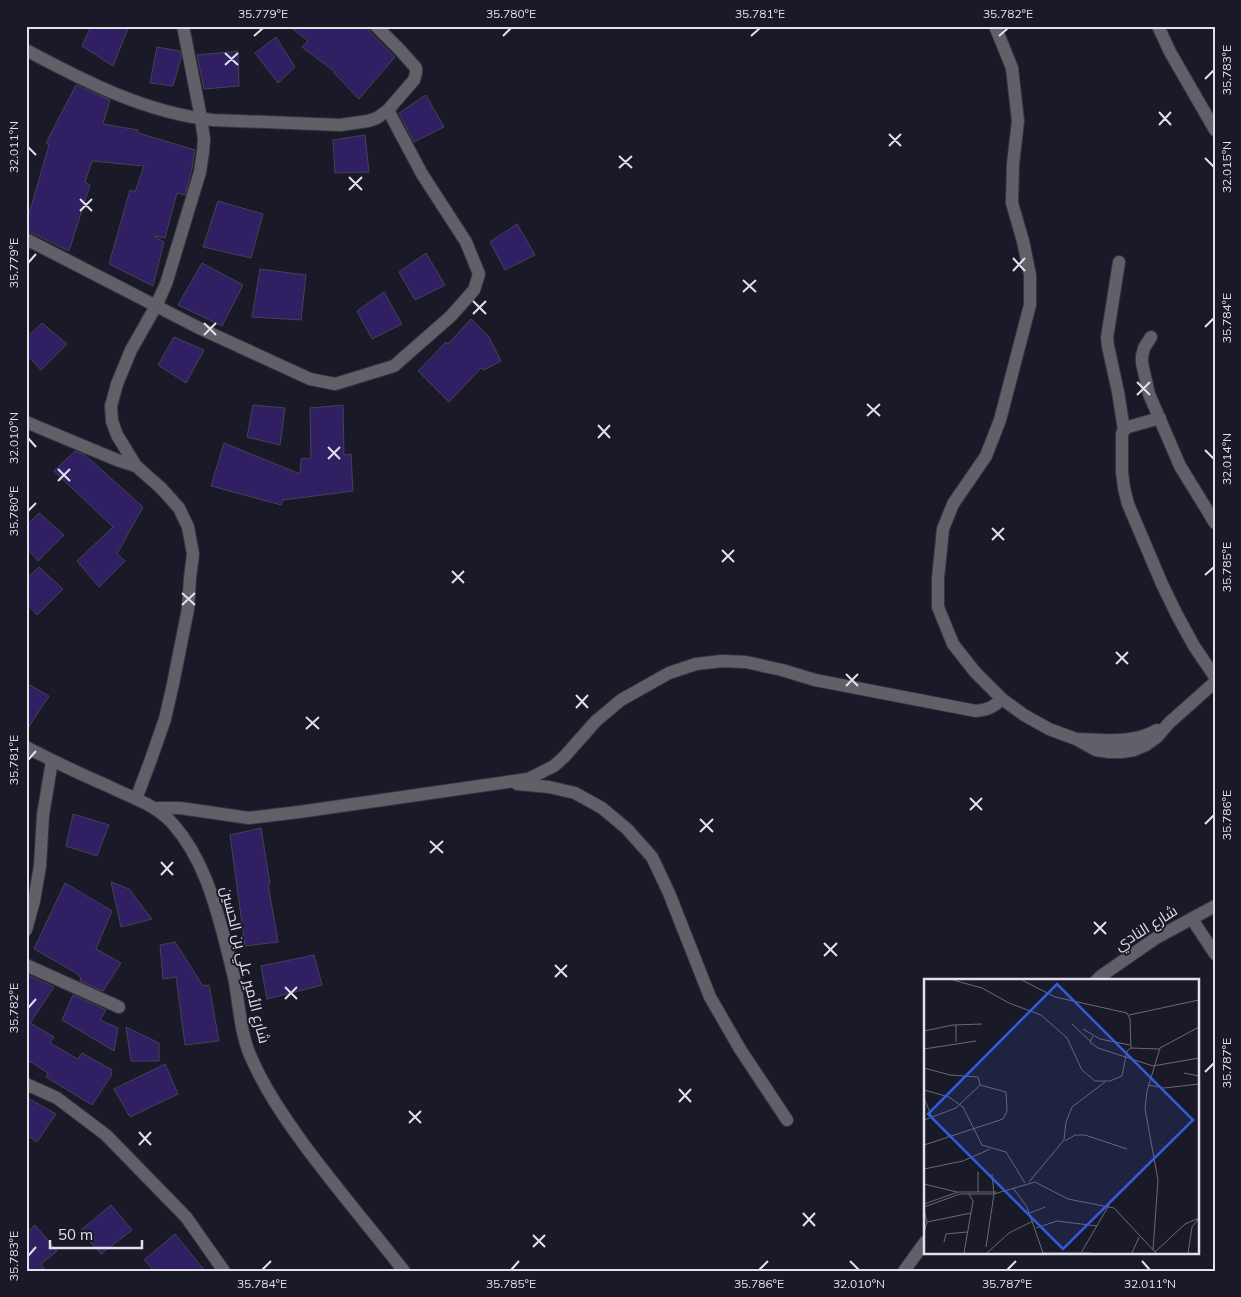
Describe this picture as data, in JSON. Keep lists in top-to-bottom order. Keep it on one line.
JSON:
{"streets":{"street":["شارع النادي","شارع الأمير علي بن الحسين"]},"scale_bar":"50 m","coordinates":["35.779°E","35.780°E","35.781°E","35.782°E","35.783°E","32.011°N","32.015°N","35.784°E","32.010°N","32.014°N","35.785°E","35.786°E","35.787°E"]}
